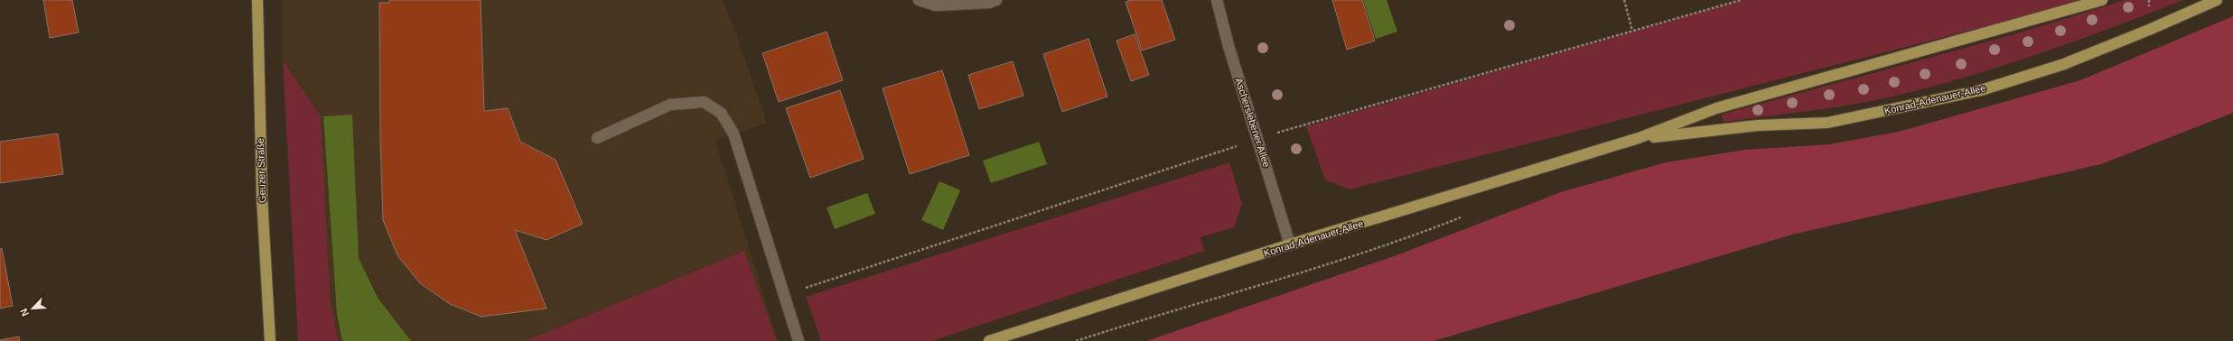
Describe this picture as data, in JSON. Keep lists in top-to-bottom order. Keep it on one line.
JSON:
{"streets":{"main road":["Konrad-Adenauer-Allee","Geuzer Straße"],"street":["Ascherslebener Allee"]},"crossings":[["Konrad-Adenauer-Allee","Ascherslebener Allee"]],"north":"bottom left"}
